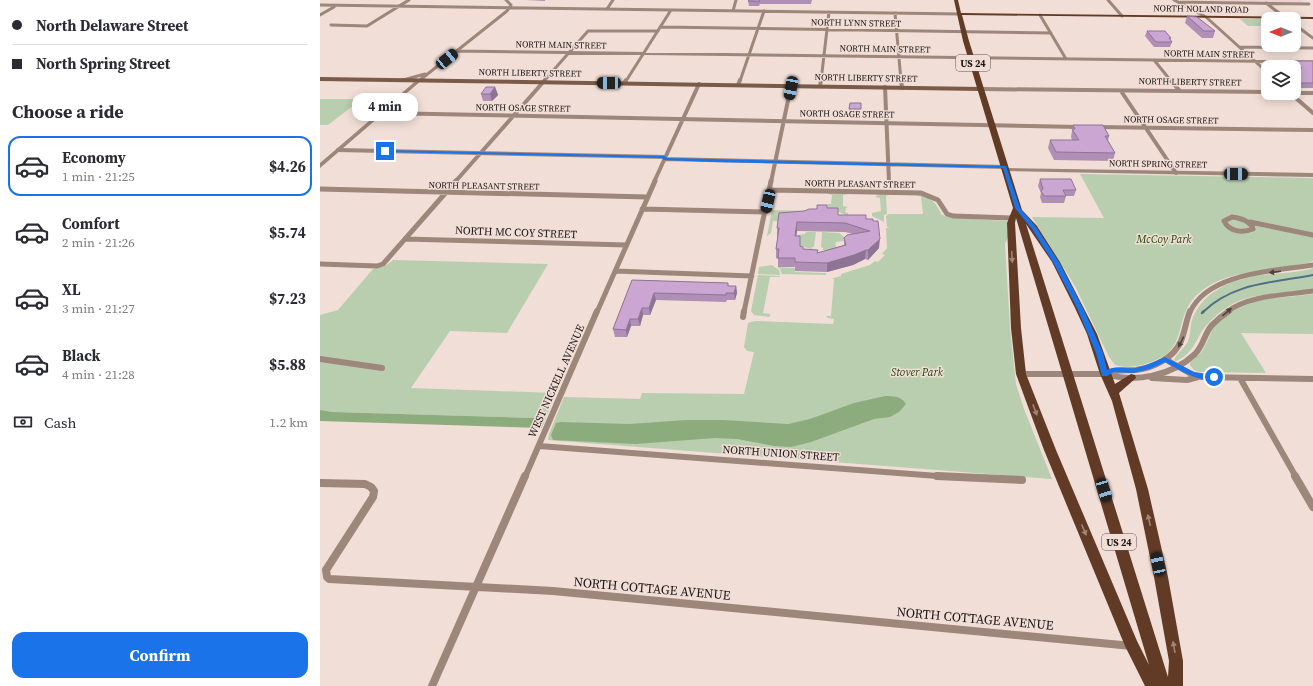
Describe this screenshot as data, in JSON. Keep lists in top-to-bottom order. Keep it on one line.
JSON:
{"streets":{"main road":["NORTH NOLAND ROAD","US 24","NORTH LIBERTY STREET"],"street":["NORTH LYNN STREET","NORTH MAIN STREET","NORTH OSAGE STREET","NORTH SPRING STREET","NORTH PLEASANT STREET","NORTH MC COY STREET","WEST NICKELL AVENUE","NORTH UNION STREET","NORTH COTTAGE AVENUE"]},"crossings":[["NORTH NOLAND ROAD","US 24"],["NORTH LYNN STREET","NORTH MAIN STREET"],["NORTH LYNN STREET","US 24"],["NORTH MAIN STREET","US 24"],["US 24","NORTH LIBERTY STREET"],["US 24","NORTH OSAGE STREET"],["US 24","NORTH SPRING STREET"],["NORTH LIBERTY STREET","WEST NICKELL AVENUE"],["NORTH OSAGE STREET","WEST NICKELL AVENUE"],["NORTH SPRING STREET","WEST NICKELL AVENUE"],["NORTH PLEASANT STREET","WEST NICKELL AVENUE"],["NORTH MC COY STREET","WEST NICKELL AVENUE"],["WEST NICKELL AVENUE","NORTH UNION STREET"],["WEST NICKELL AVENUE","NORTH COTTAGE AVENUE"]],"parks":["McCoy Park","Stover Park"],"north":"left","page":{"banner":["North Delaware Street","North Spring Street"],"heading":"Choose a ride","bubble":"4 min","list":[{"name":"Economy","note":"1 min · 21:25","value":"$4.26"},{"name":"Comfort","note":"2 min · 21:26","value":"$5.74"},{"name":"XL","note":"3 min · 21:27","value":"$7.23"},{"name":"Black","note":"4 min · 21:28","value":"$5.88"}],"pay":["Cash","1.2 km"],"buttons":"Confirm"}}
